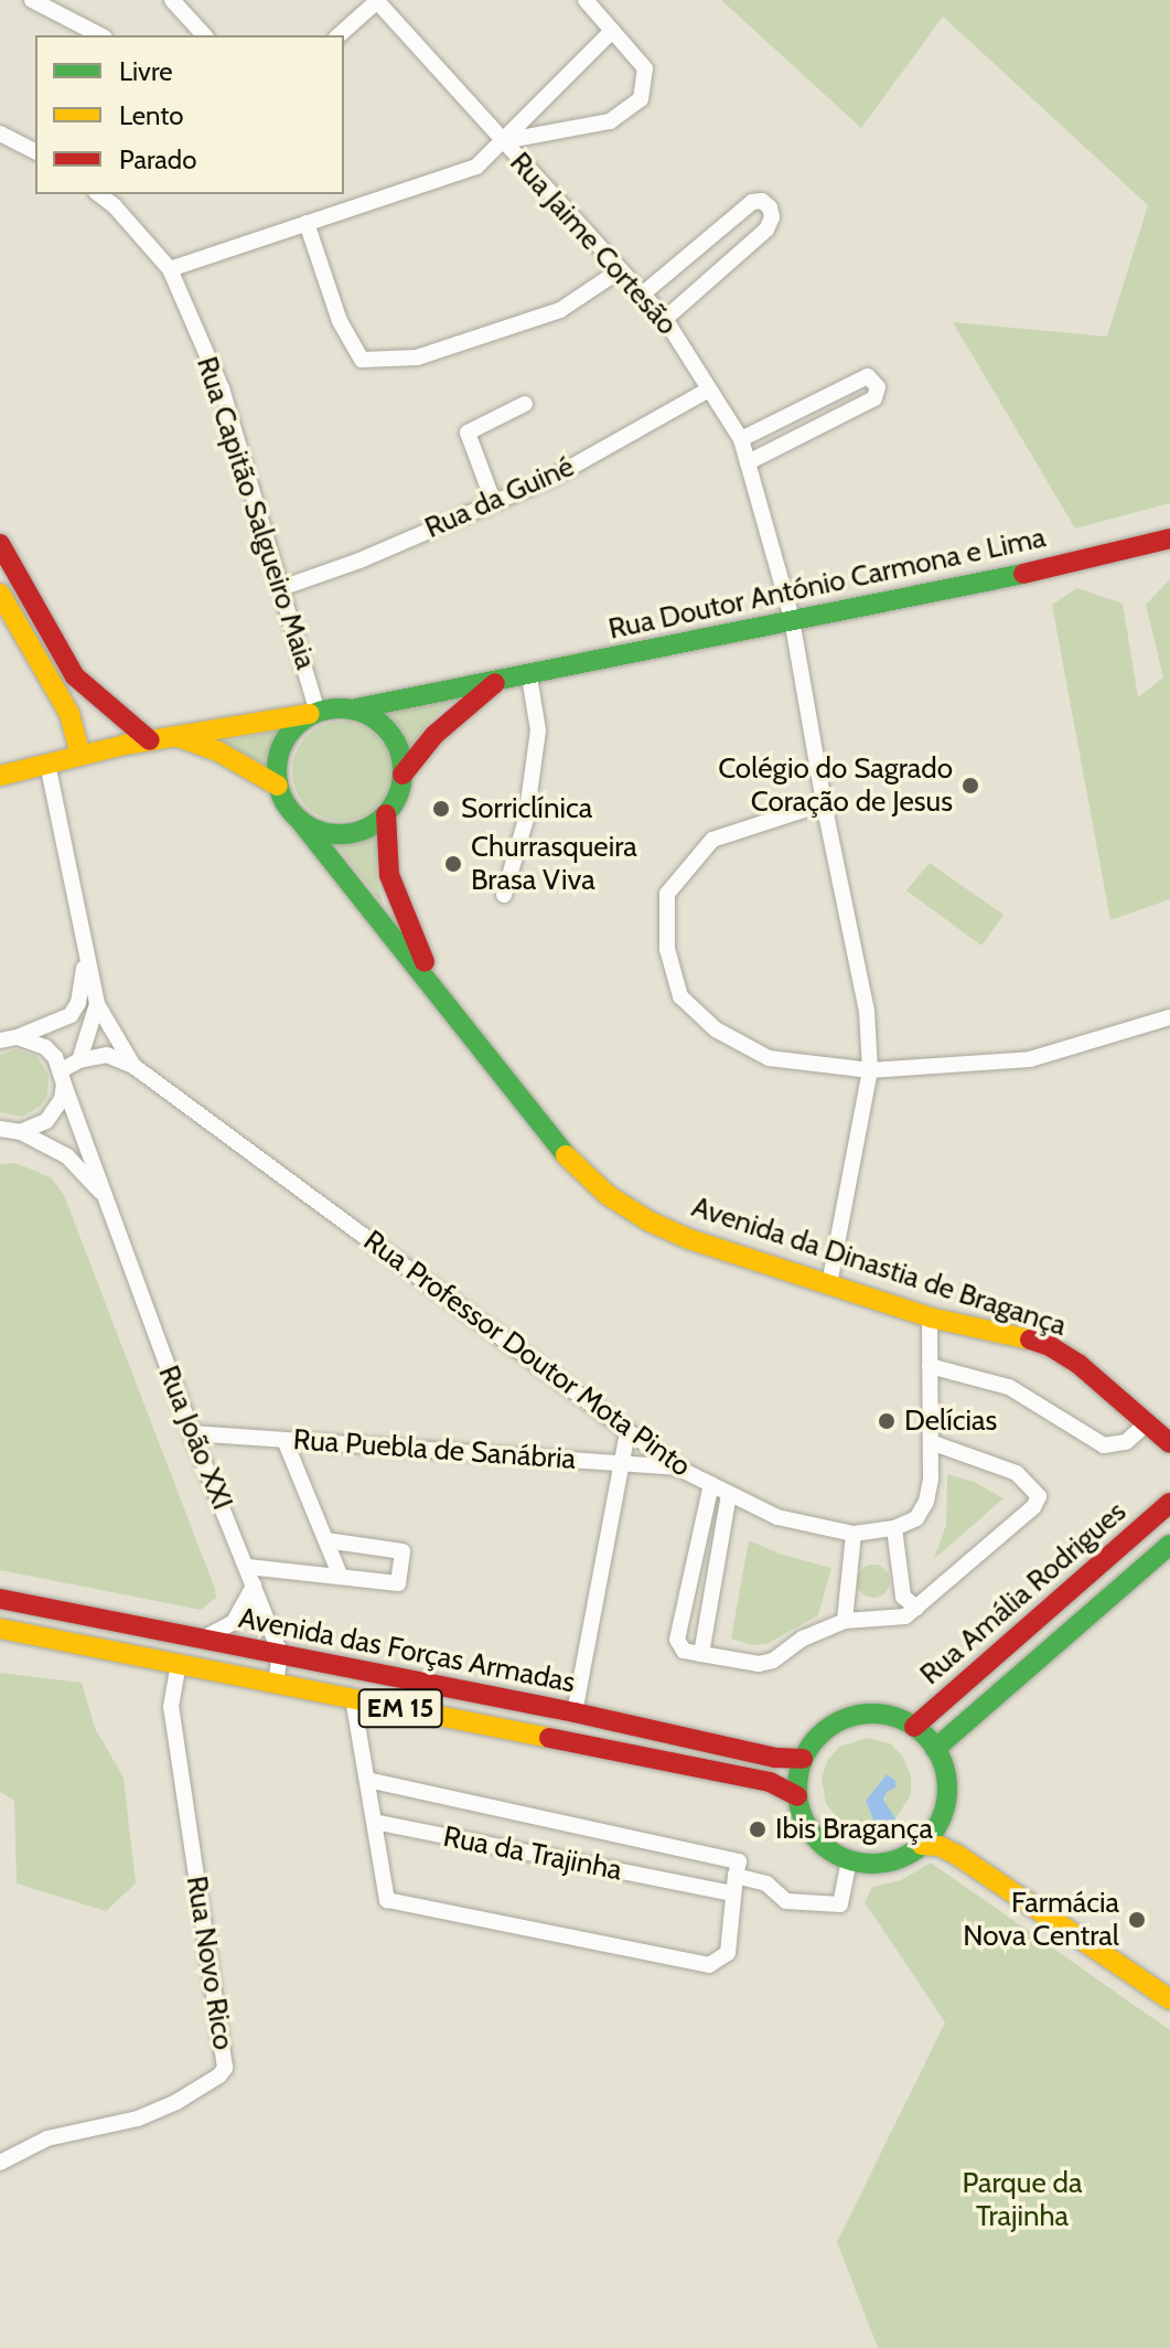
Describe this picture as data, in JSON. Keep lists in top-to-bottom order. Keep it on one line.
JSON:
{"streets":{"main road":["Rua Doutor António Carmona e Lima","Avenida da Dinastia de Bragança","Rua Amália Rodrigues","Avenida das Forças Armadas","EM 15"],"street":["Rua Jaime Cortesão","Rua da Guiné","Rua Capitão Salgueiro Maia","Rua Professor Doutor Mota Pinto","Rua João XXI","Rua Puebla de Sanábria","Rua da Trajinha","Rua Novo Rico"]},"crossings":[["Rua Jaime Cortesão","Rua da Guiné"],["Rua Jaime Cortesão","Rua Doutor António Carmona e Lima"],["Rua Jaime Cortesão","Avenida da Dinastia de Bragança"],["Rua da Guiné","Rua Capitão Salgueiro Maia"],["Rua Capitão Salgueiro Maia","Rua Doutor António Carmona e Lima"],["Rua Professor Doutor Mota Pinto","Rua Puebla de Sanábria"],["Rua João XXI","Rua Puebla de Sanábria"],["Rua João XXI","Avenida das Forças Armadas"],["Rua Amália Rodrigues","Avenida das Forças Armadas"],["Avenida das Forças Armadas","Rua Novo Rico"]],"parks":["Parque da Trajinha"],"places":["Colégio do Sagrado Coração de Jesus","Sorriclínica","Churrasqueira Brasa Viva","Delícias","Ibis Bragança","Farmácia Nova Central"],"legend":["Livre","Lento","Parado"]}
